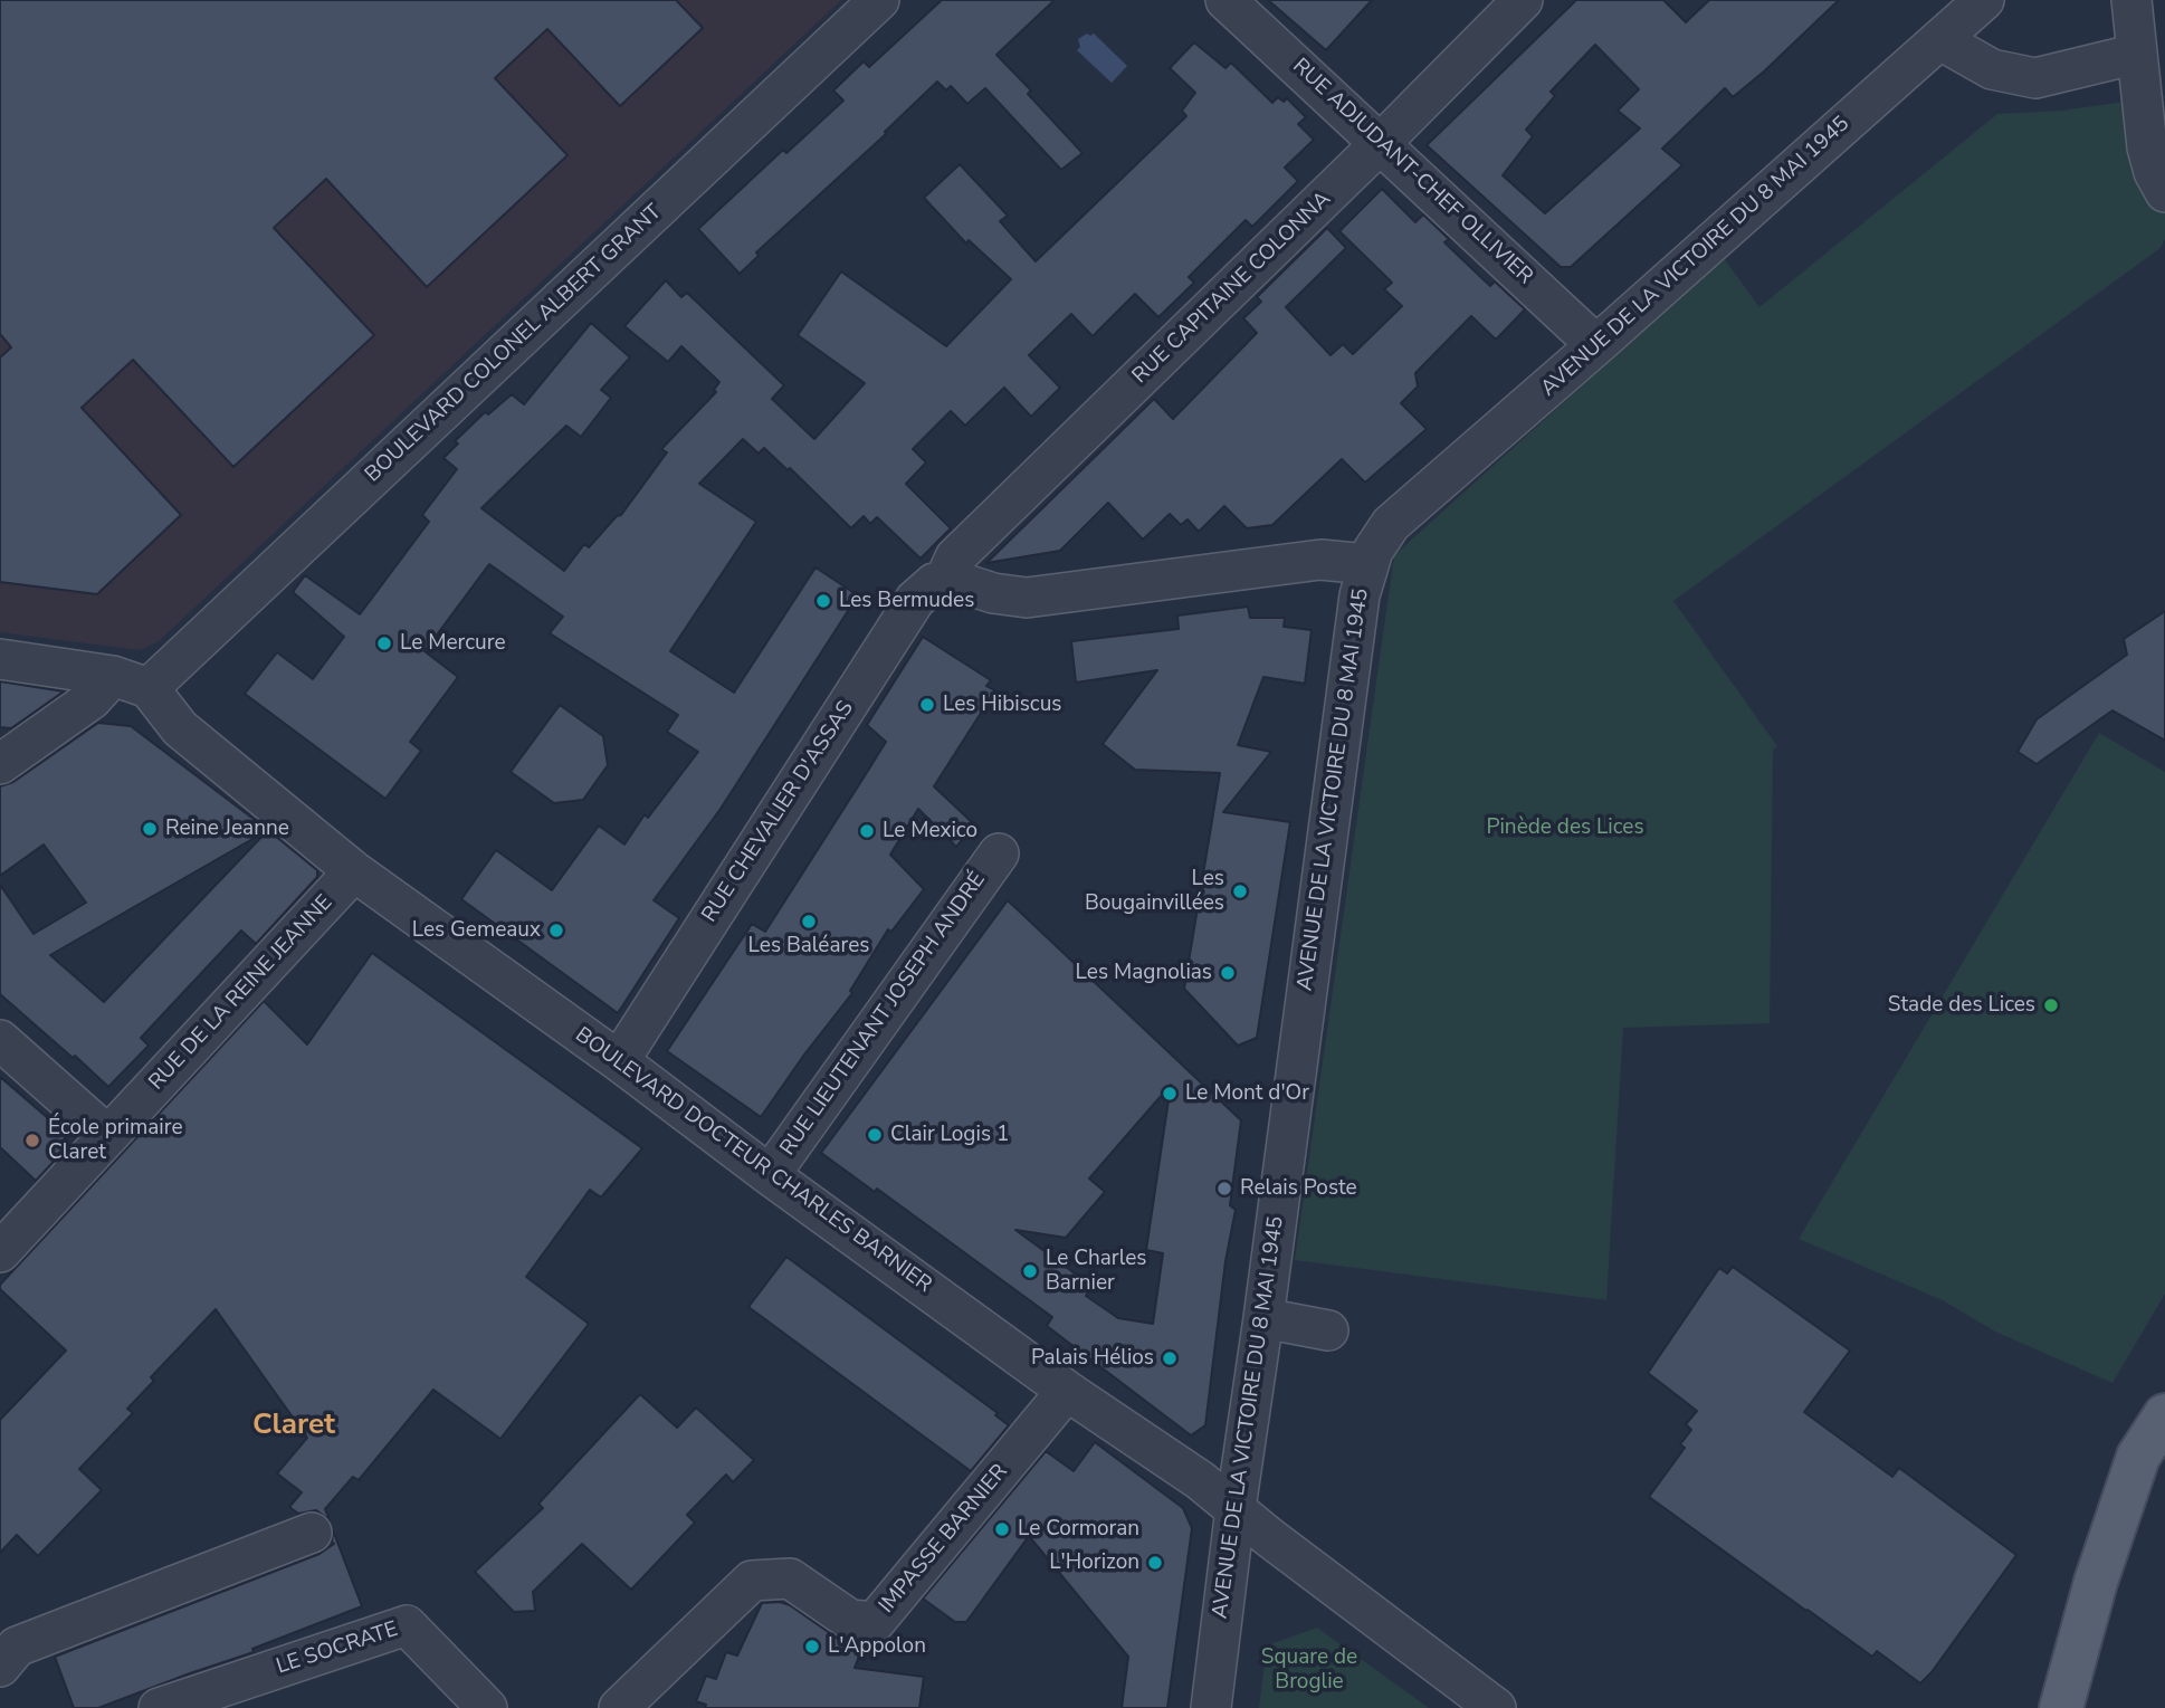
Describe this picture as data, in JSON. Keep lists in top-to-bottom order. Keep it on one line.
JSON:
{"streets":{"street":["RUE ADJUDANT-CHEF OLLIVIER","AVENUE DE LA VICTOIRE DU 8 MAI 1945","RUE CAPITAINE COLONNA","BOULEVARD COLONEL ALBERT GRANT","RUE CHEVALIER D'ASSAS","RUE DE LA REINE JEANNE","RUE LIEUTENANT JOSEPH ANDRÉ","BOULEVARD DOCTEUR CHARLES BARNIER","IMPASSE BARNIER","LE SOCRATE"]},"crossings":[["RUE ADJUDANT-CHEF OLLIVIER","AVENUE DE LA VICTOIRE DU 8 MAI 1945"],["RUE ADJUDANT-CHEF OLLIVIER","RUE CAPITAINE COLONNA"],["AVENUE DE LA VICTOIRE DU 8 MAI 1945","BOULEVARD DOCTEUR CHARLES BARNIER"],["RUE CAPITAINE COLONNA","RUE CHEVALIER D'ASSAS"],["BOULEVARD COLONEL ALBERT GRANT","BOULEVARD DOCTEUR CHARLES BARNIER"],["RUE CHEVALIER D'ASSAS","BOULEVARD DOCTEUR CHARLES BARNIER"],["RUE DE LA REINE JEANNE","BOULEVARD DOCTEUR CHARLES BARNIER"],["RUE LIEUTENANT JOSEPH ANDRÉ","BOULEVARD DOCTEUR CHARLES BARNIER"],["BOULEVARD DOCTEUR CHARLES BARNIER","IMPASSE BARNIER"]],"districts":["Claret"],"parks":["Pinède des Lices","Square de Broglie"],"places":["Les Bermudes","Le Mercure","Les Hibiscus","Reine Jeanne","Le Mexico","Les Bougainvillées","Les Baléares","Les Gemeaux","Les Magnolias","Stade des Lices","Le Mont d'Or","Clair Logis 1","École primaire Claret","Relais Poste","Le Charles Barnier","Palais Hélios","Le Cormoran","L'Horizon","L'Appolon"]}
